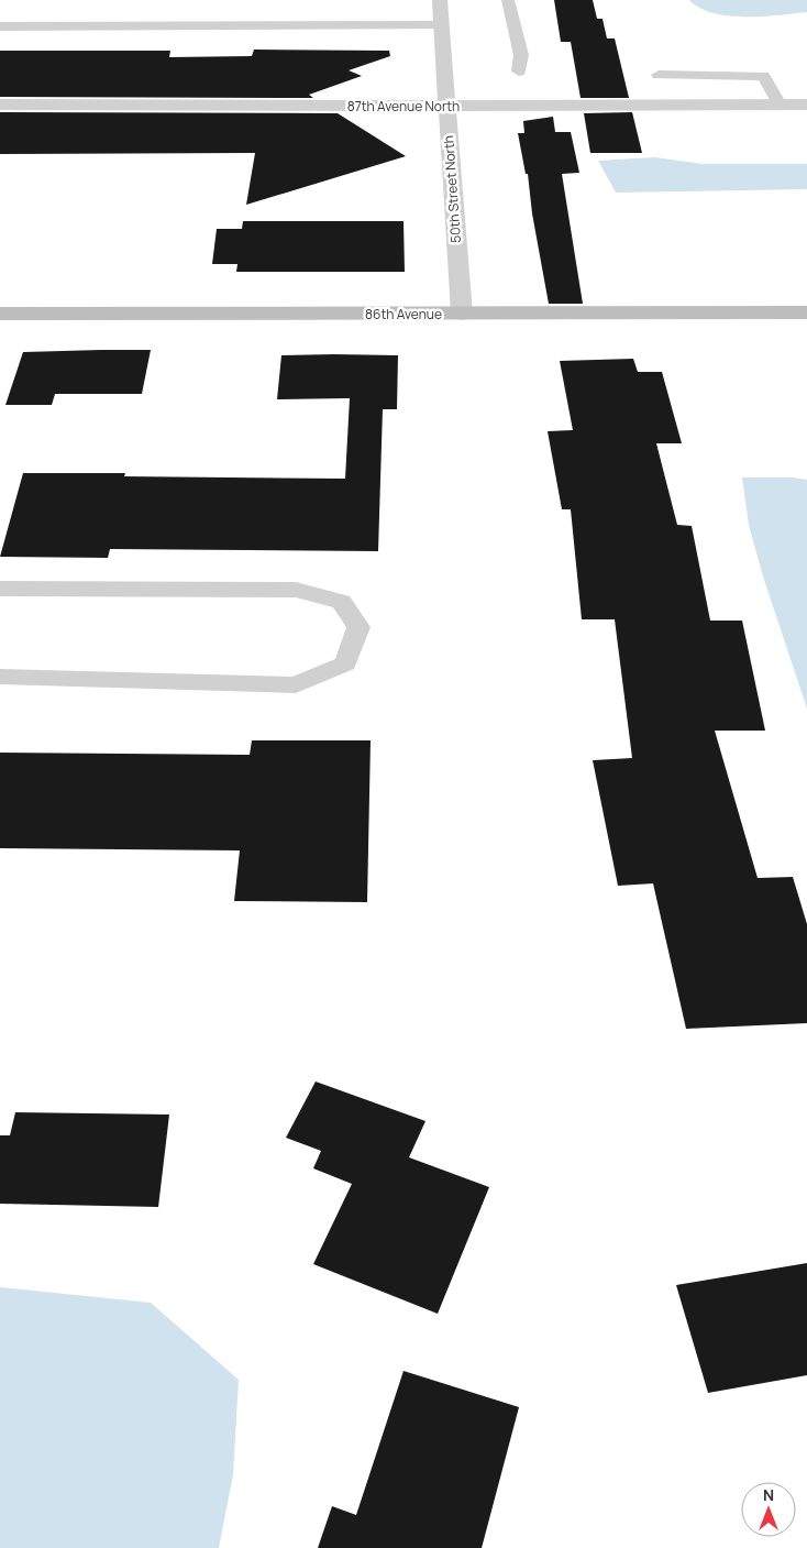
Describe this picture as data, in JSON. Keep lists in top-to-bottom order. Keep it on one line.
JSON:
{"streets":{"street":["87th Avenue North","50th Street North","86th Avenue"]},"crossings":[["87th Avenue North","50th Street North"],["50th Street North","86th Avenue"]],"north":"top"}
